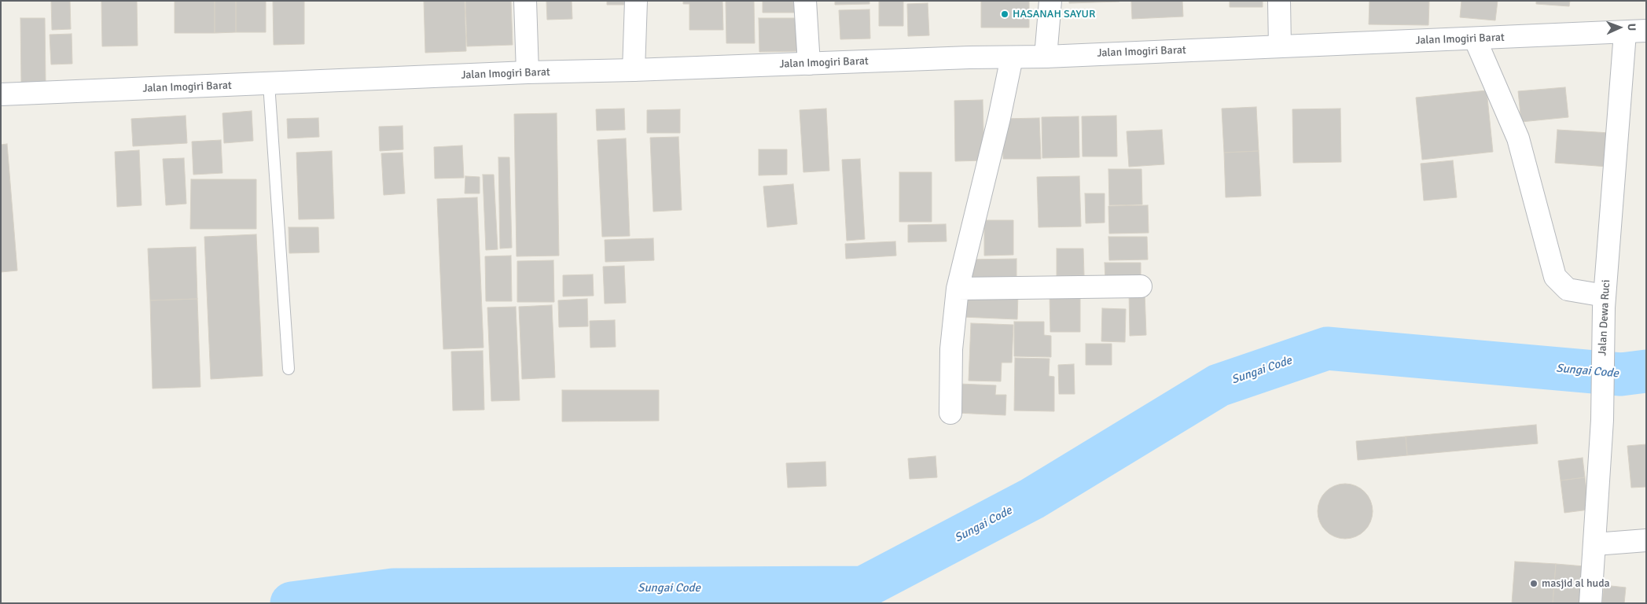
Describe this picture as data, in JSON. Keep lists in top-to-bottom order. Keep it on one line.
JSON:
{"streets":{"street":["Jalan Imogiri Barat","Jalan Dewa Ruci"]},"crossings":[["Jalan Imogiri Barat","Jalan Dewa Ruci"]],"water":["Sungai Code"],"places":["HASANAH SAYUR","masjid al huda"],"north":"right"}
